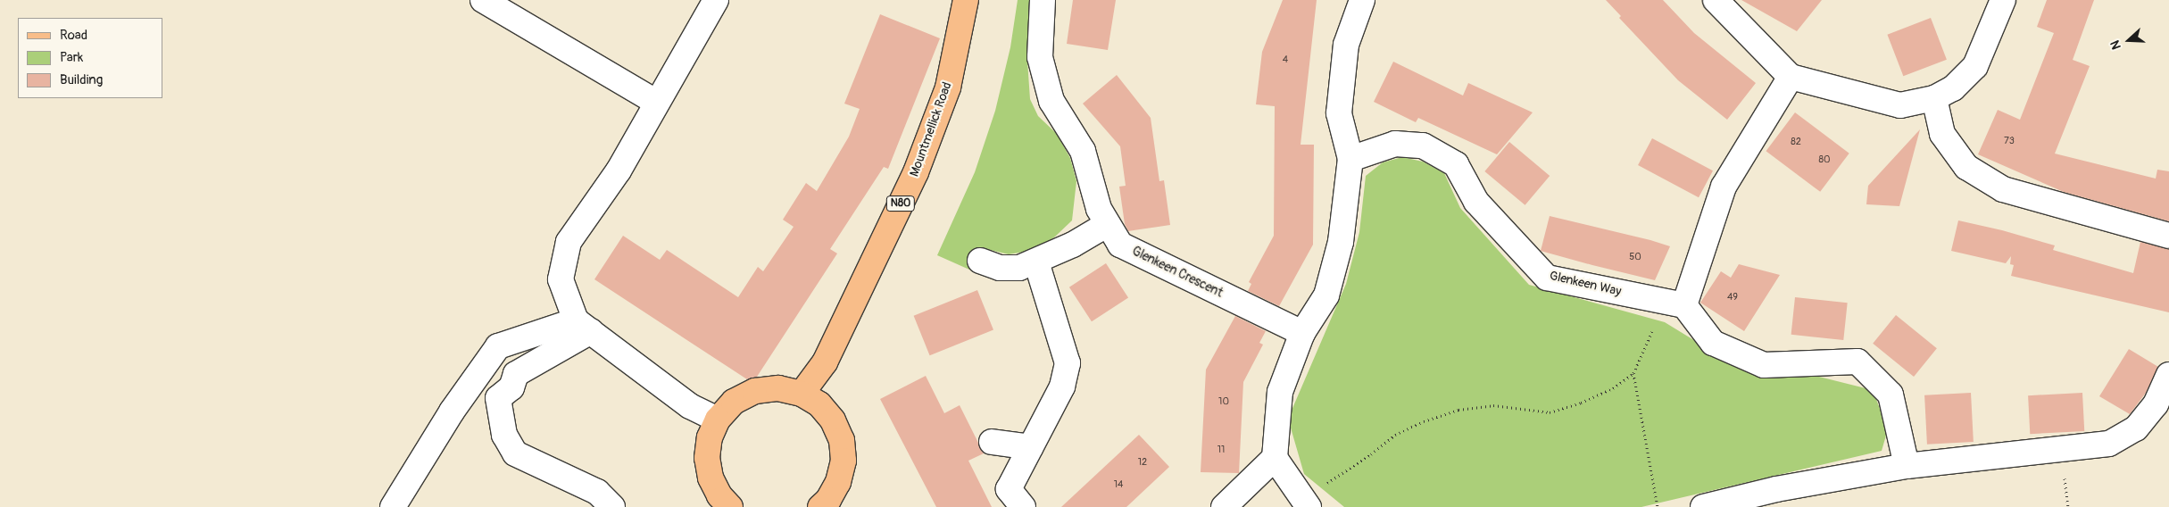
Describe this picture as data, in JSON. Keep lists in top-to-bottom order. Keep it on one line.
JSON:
{"streets":{"main road":["Mountmellick Road","N80"],"street":["Glenkeen Crescent","Glenkeen Way"]},"house_numbers":["4","73","82","80","50","49","10","11","12","14"],"legend":["Road","Park","Building"],"north":"left"}
